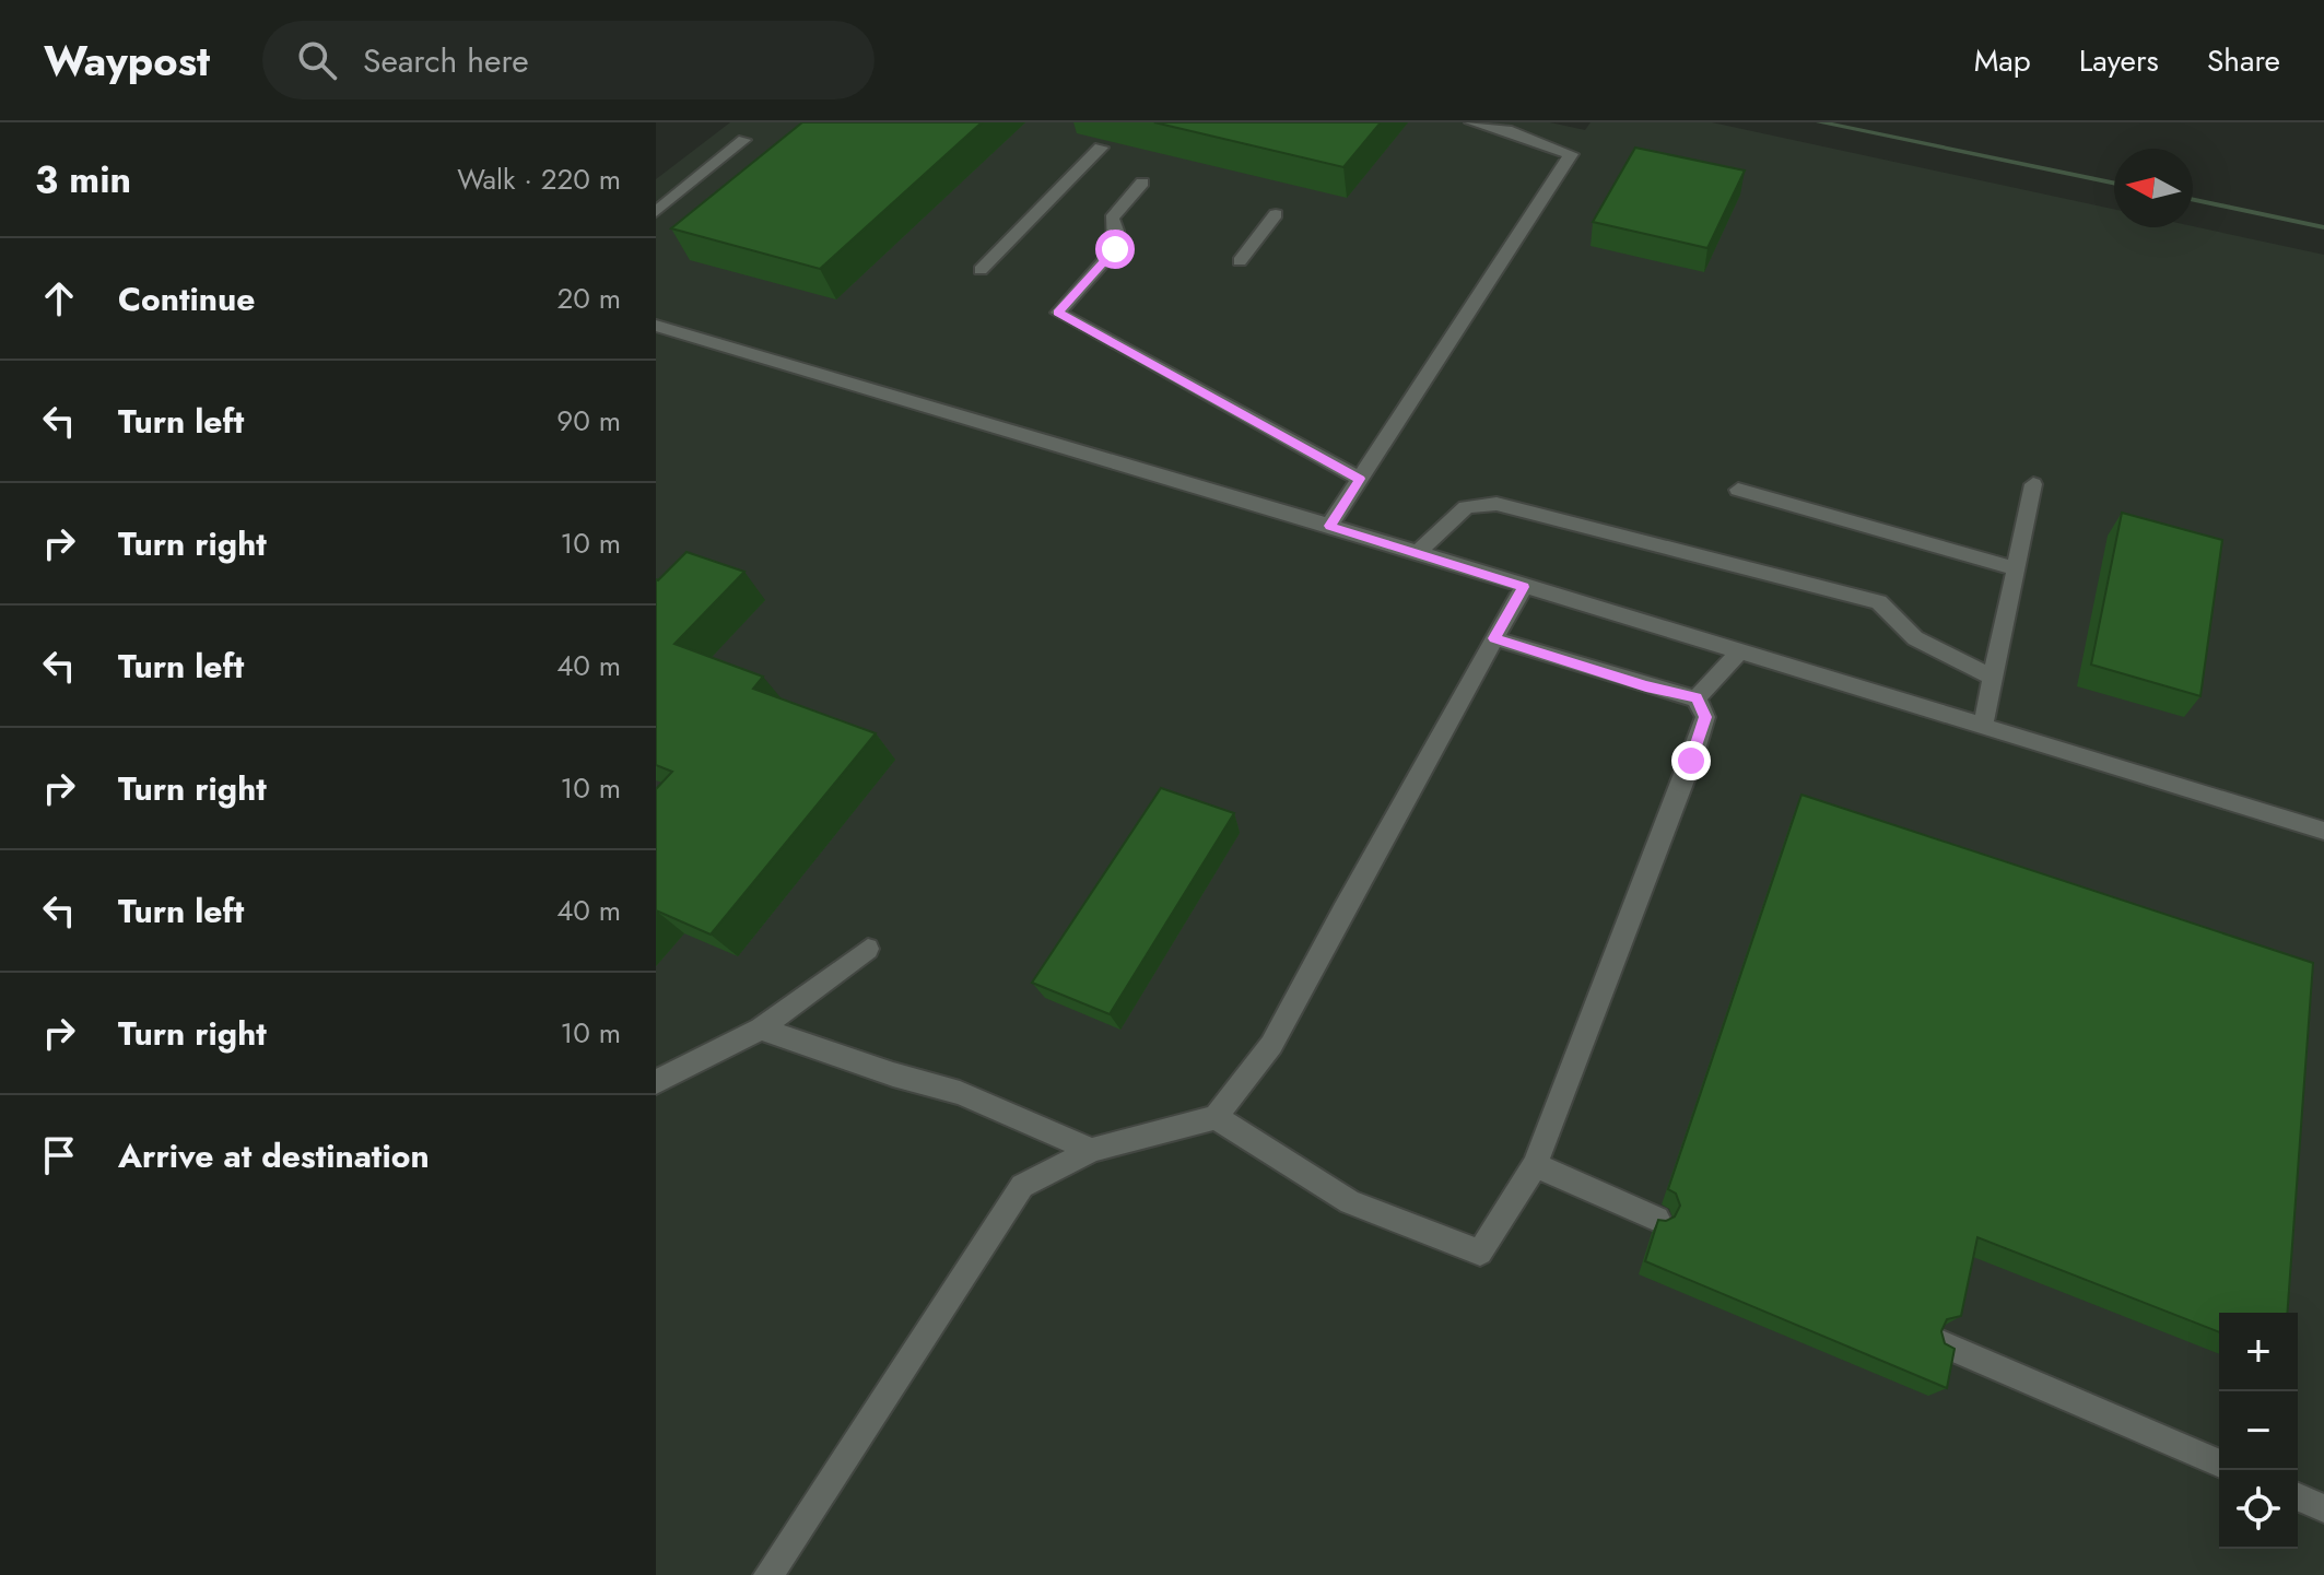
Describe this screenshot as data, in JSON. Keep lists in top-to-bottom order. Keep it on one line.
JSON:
{"north":"left","page":{"header":"Waypost","search":"Search here","nav":["Map","Layers","Share"],"heading":["3 min","Walk · 220 m"],"list":[["Continue","20 m"],["Turn left","90 m"],["Turn right","10 m"],["Turn left","40 m"],["Turn right","10 m"],["Turn left","40 m"],["Turn right","10 m"],"Arrive at destination"],"map_buttons":["+","−"]}}
